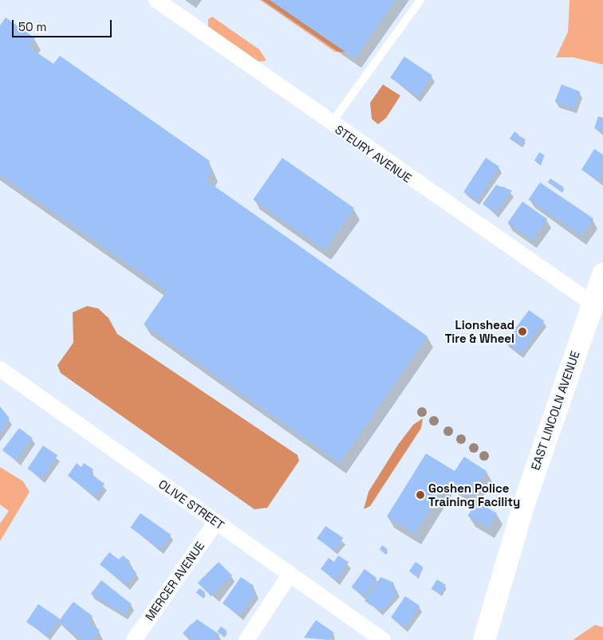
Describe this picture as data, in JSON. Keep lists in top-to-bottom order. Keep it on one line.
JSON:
{"streets":{"main road":["EAST LINCOLN AVENUE"],"street":["STEURY AVENUE","OLIVE STREET","MERCER AVENUE"]},"crossings":[["STEURY AVENUE","EAST LINCOLN AVENUE"],["OLIVE STREET","MERCER AVENUE"]],"places":["Lionshead Tire & Wheel","Goshen Police Training Facility"],"scale_bar":"50 m"}
